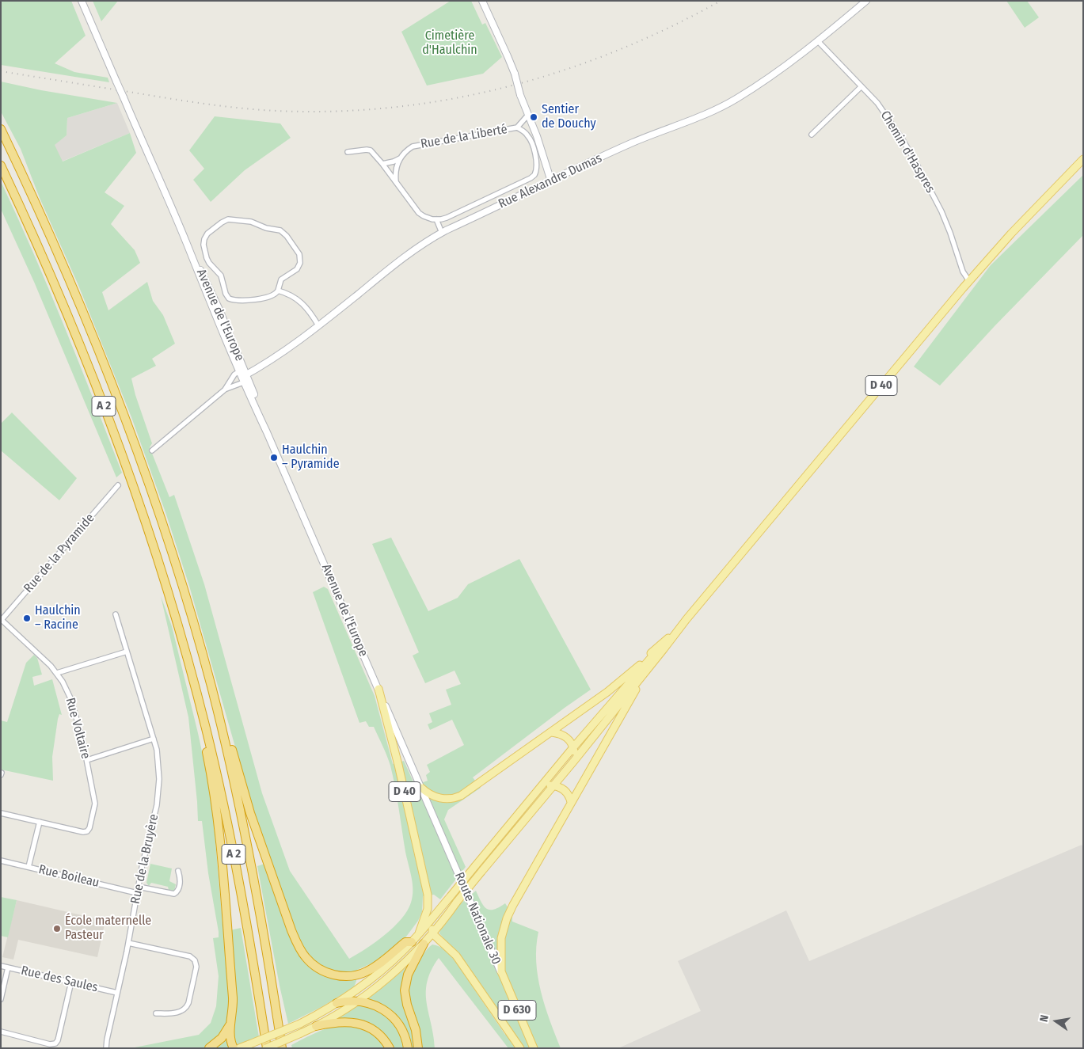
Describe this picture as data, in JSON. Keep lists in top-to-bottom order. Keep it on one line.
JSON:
{"streets":{"highway":["A 2"],"main road":["Rue Alexandre Dumas","Avenue de l'Europe","D 40","Route Nationale 30","D 630"],"street":["Rue de la Liberté","Chemin d'Haspres","Rue de la Pyramide","Rue Voltaire","Rue de la Bruyère","Rue Boileau","Rue des Saules"]},"crossings":[["Chemin d'Haspres","Rue Alexandre Dumas"],["Chemin d'Haspres","D 40"],["Rue Alexandre Dumas","Avenue de l'Europe"],["Avenue de l'Europe","D 40"],["Avenue de l'Europe","Route Nationale 30"],["D 40","A 2"],["D 40","Route Nationale 30"],["Rue de la Pyramide","Rue Voltaire"],["Rue de la Bruyère","Rue Boileau"],["Rue de la Bruyère","Rue des Saules"]],"parks":["Cimetière d'Haulchin"],"places":["Sentier de Douchy","Haulchin – Pyramide","Haulchin – Racine","École maternelle Pasteur"],"north":"left"}
